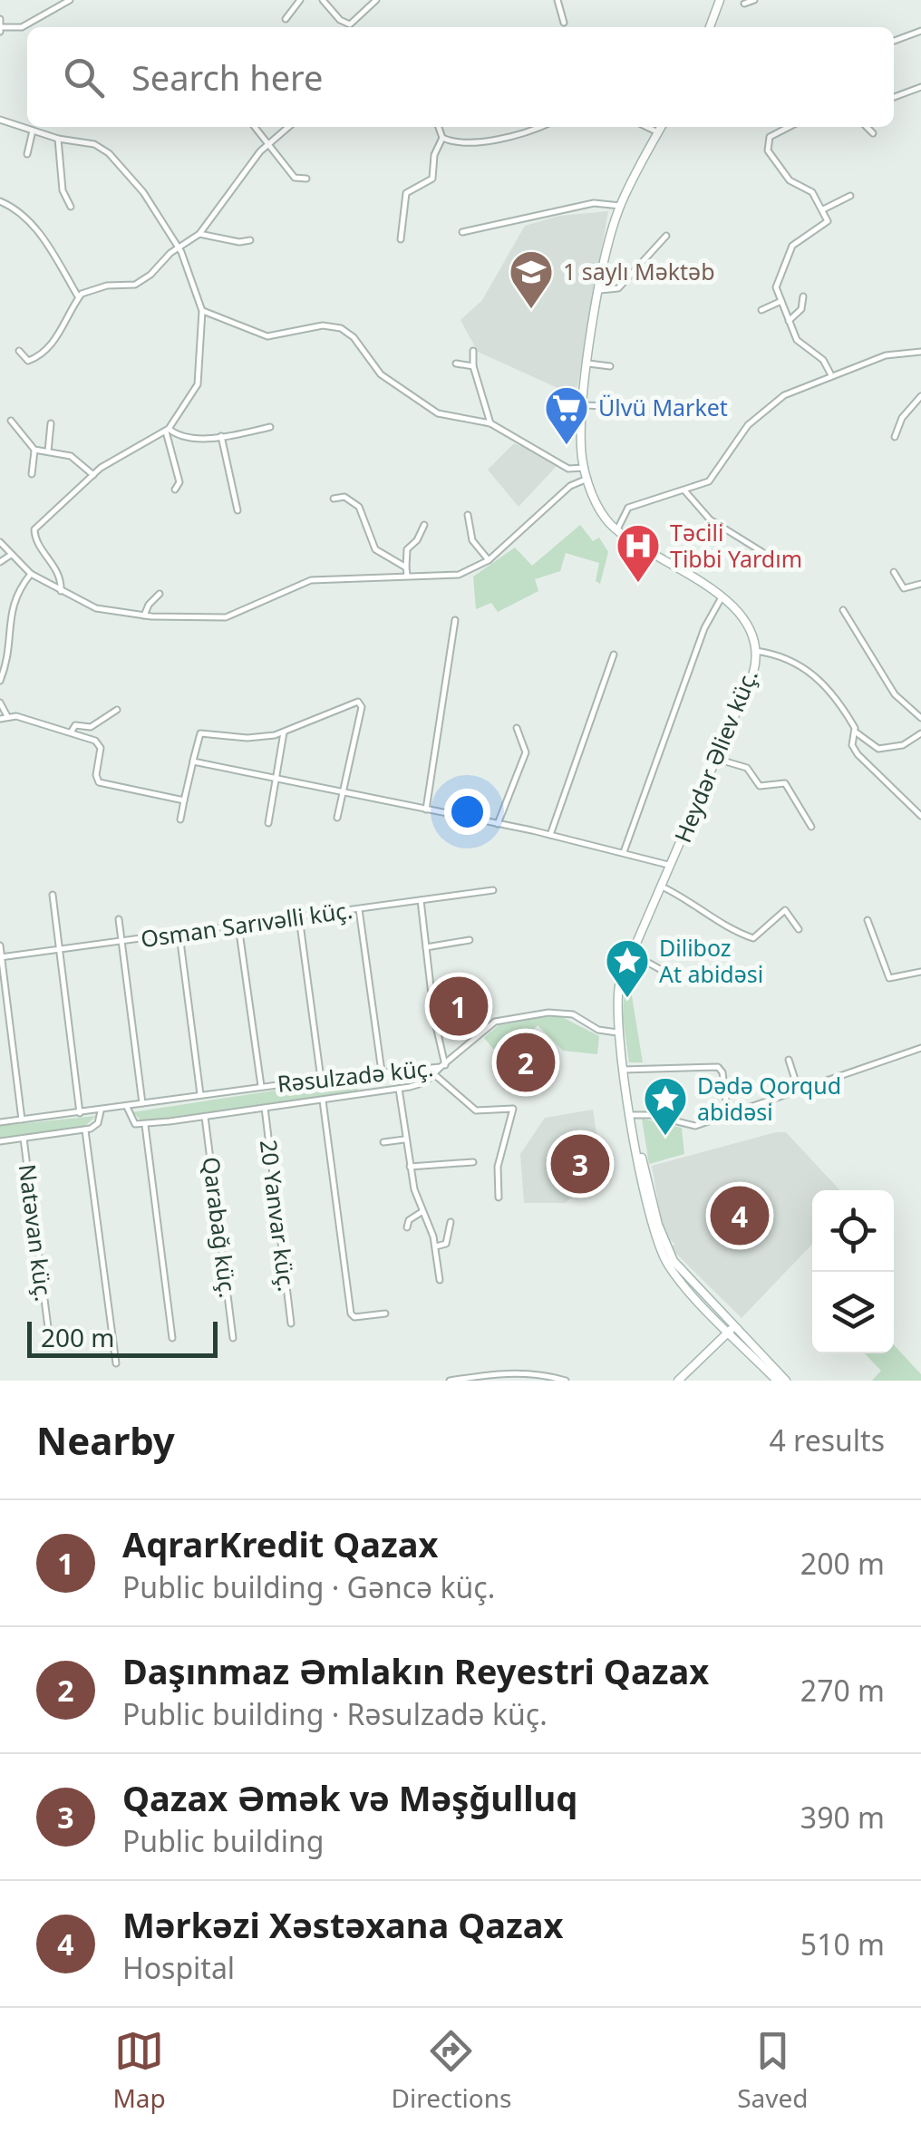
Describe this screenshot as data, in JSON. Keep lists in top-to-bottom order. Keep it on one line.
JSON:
{"streets":{"main road":["Heydər Əliev küç."],"street":["Osman Sarıvəlli küç.","Rəsulzadə küç.","20 Yanvar küç.","Qarabağ küç.","Natəvan küç."]},"crossings":[["Heydər Əliev küç.","Rəsulzadə küç."]],"places":{"school or university":["1 saylı Məktəb"],"supermarket":["Ülvü Market"],"hospital":["Təcili Tibbi Yardım"],"place":["Diliboz At abidəsi","Dədə Qorqud abidəsi"]},"scale_bar":"200 m","page":{"search":"Search here","pins":["1","2","3","4"],"scale":"200 m","heading":["Nearby","4 results"],"list":[{"mark":"1","name":"AqrarKredit Qazax","note":"Public building · Gəncə küç.","value":"200 m"},{"mark":"2","name":"Daşınmaz Əmlakın Reyestri Qazax","note":"Public building · Rəsulzadə küç.","value":"270 m"},{"mark":"3","name":"Qazax Əmək və Məşğulluq","note":"Public building","value":"390 m"},{"mark":"4","name":"Mərkəzi Xəstəxana Qazax","note":"Hospital","value":"510 m"}],"nav":["Map","Directions","Saved"]}}
